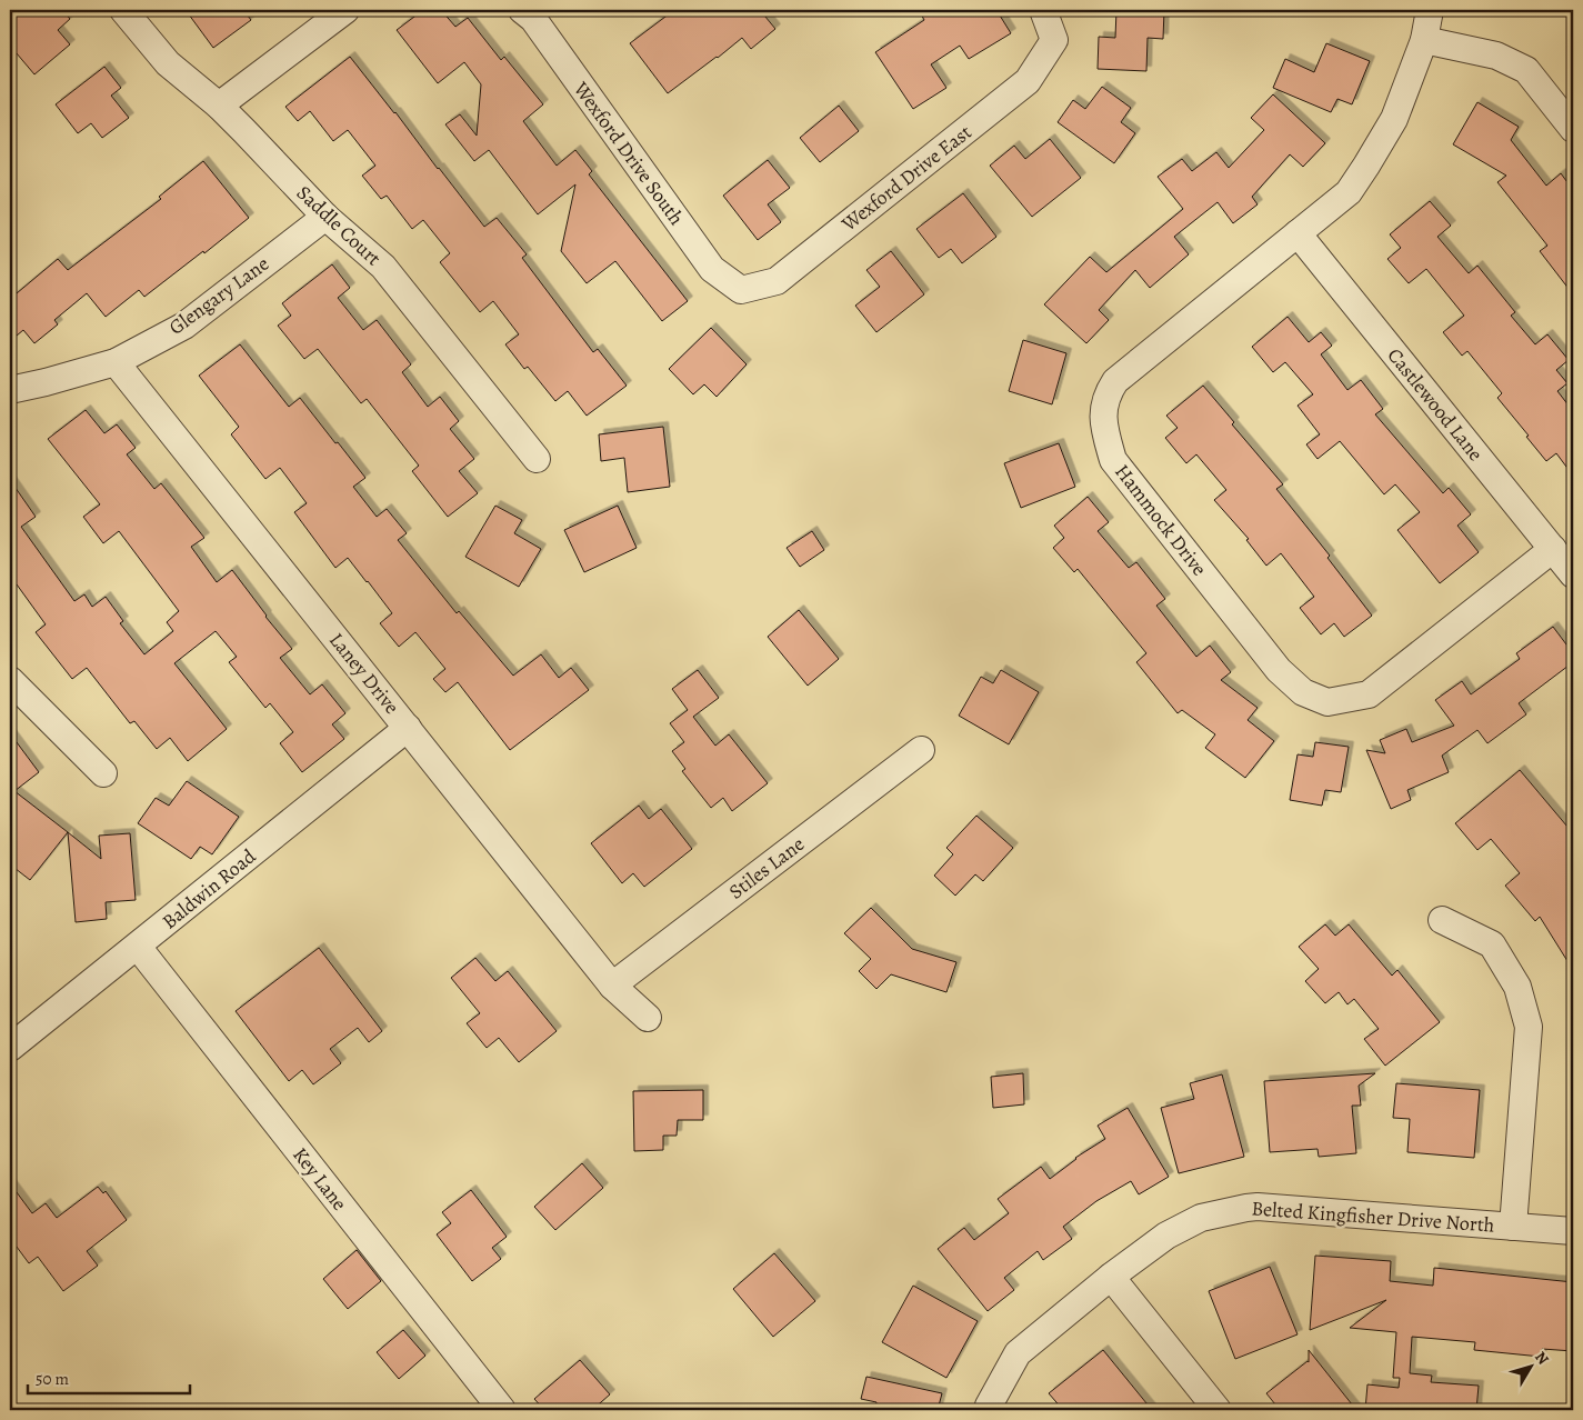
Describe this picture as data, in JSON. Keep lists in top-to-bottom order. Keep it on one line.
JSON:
{"streets":{"street":["Wexford Drive South","Wexford Drive East","Saddle Court","Glengary Lane","Castlewood Lane","Hammock Drive","Laney Drive","Stiles Lane","Baldwin Road","Key Lane","Belted Kingfisher Drive North"]},"crossings":[["Wexford Drive South","Wexford Drive East"],["Saddle Court","Glengary Lane"],["Glengary Lane","Laney Drive"],["Castlewood Lane","Hammock Drive"],["Laney Drive","Stiles Lane"],["Laney Drive","Baldwin Road"],["Baldwin Road","Key Lane"]],"scale_bar":"50 m","north":"top right"}
